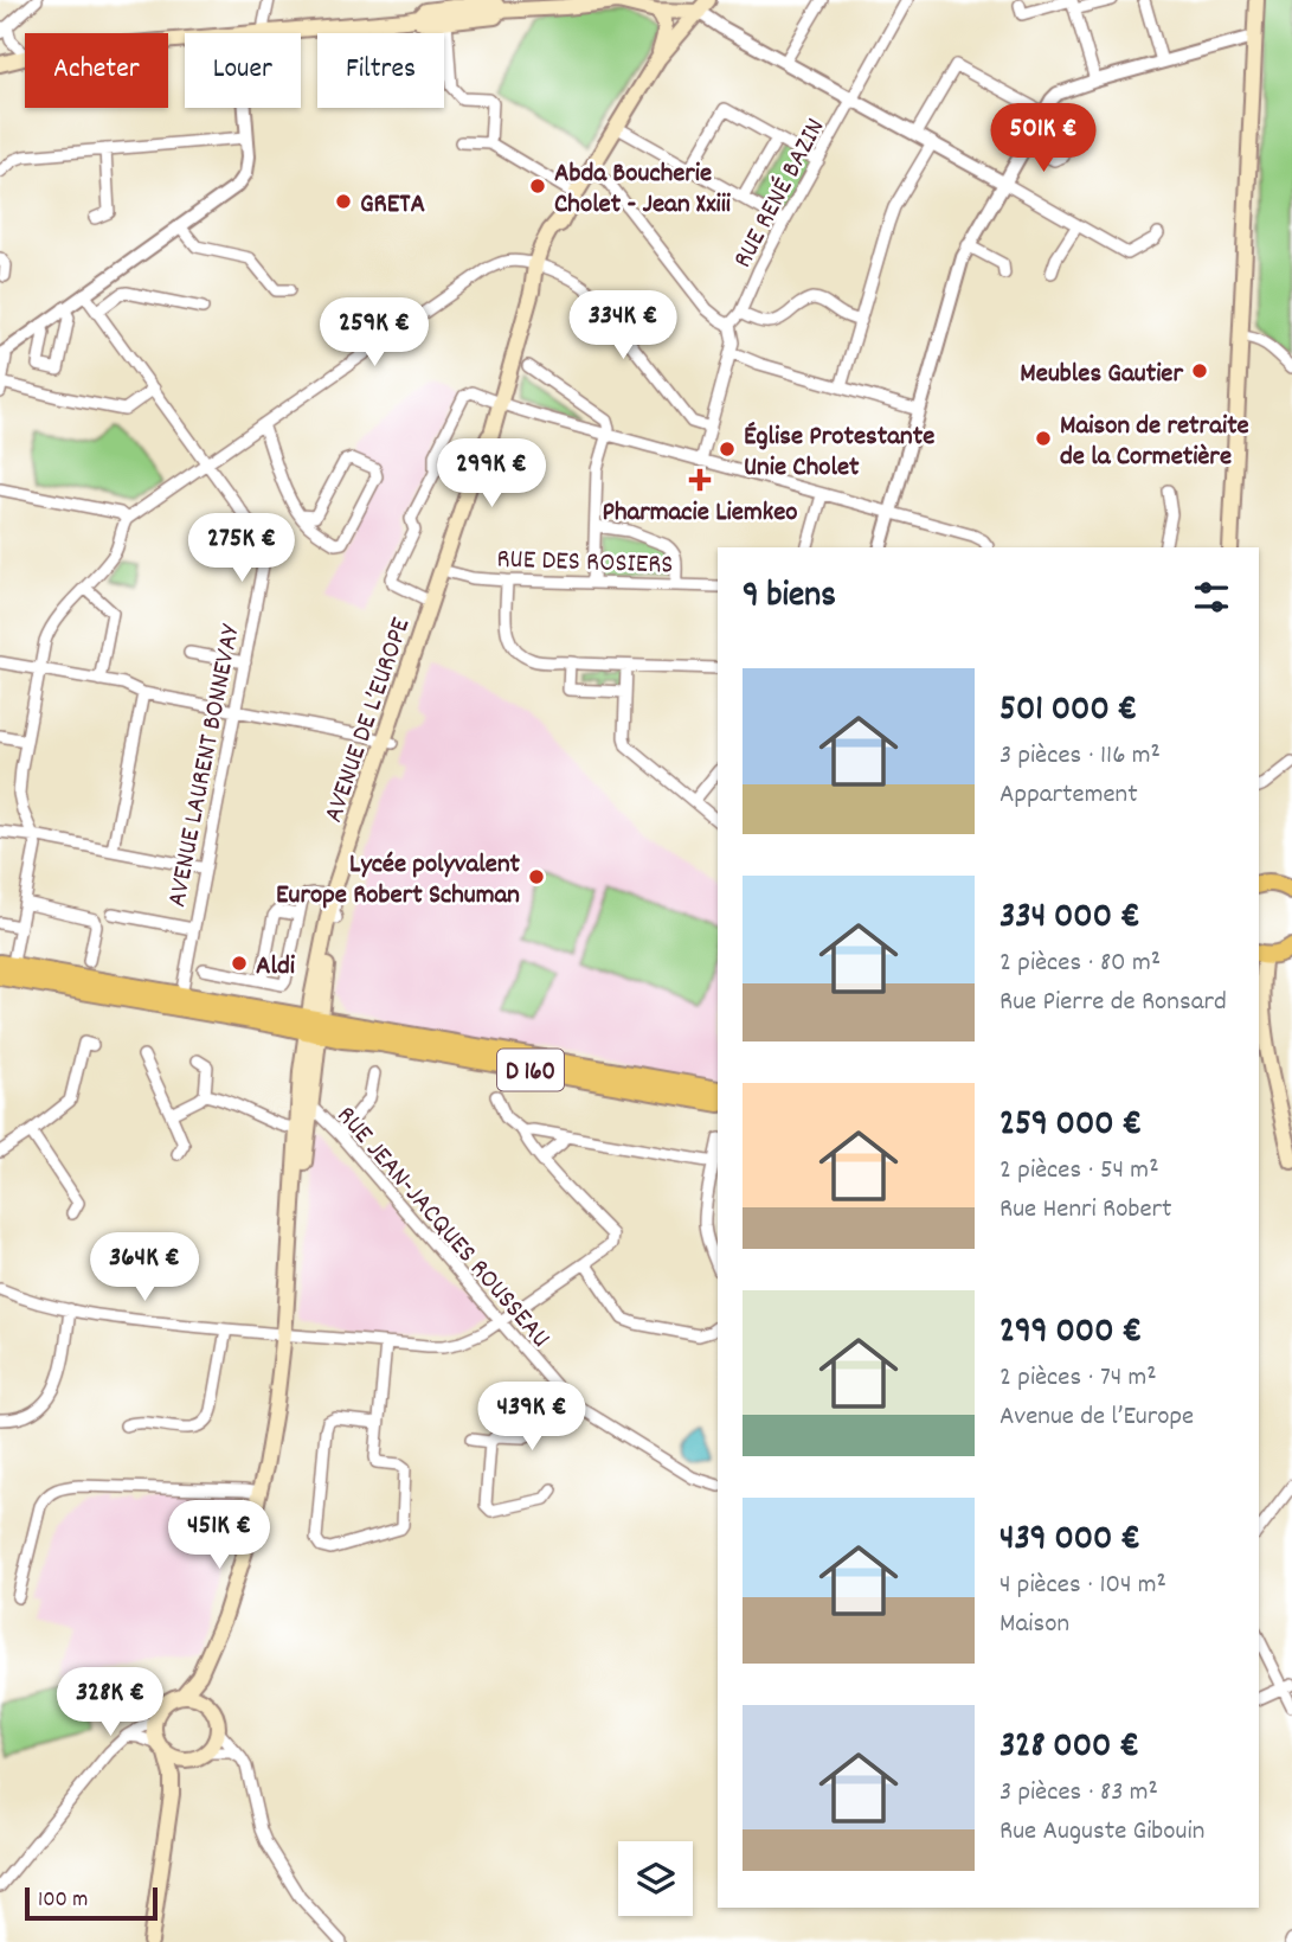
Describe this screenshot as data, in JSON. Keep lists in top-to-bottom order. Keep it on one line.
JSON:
{"streets":{"main road":["AVENUE DE L’EUROPE","D 160"],"street":["RUE RENÉ BAZIN","RUE DES ROSIERS","AVENUE LAURENT BONNEVAY","RUE JEAN-JACQUES ROUSSEAU"]},"crossings":[["RUE DES ROSIERS","AVENUE DE L’EUROPE"],["AVENUE DE L’EUROPE","D 160"],["AVENUE LAURENT BONNEVAY","D 160"]],"places":{"other":["Abda Boucherie Cholet - Jean Xxiii","GRETA","Meubles Gautier","Maison de retraite de la Cormetière","Église Protestante Unie Cholet","Lycée polyvalent Europe Robert Schuman","Aldi"],"health":["Pharmacie Liemkeo"]},"scale_bar":"100 m","page":{"chip":["Acheter","Louer","Filtres"],"price":["501K €","334K €","259K €","299K €","275K €","364K €","439K €","451K €","328K €"],"heading":"9 biens","list":[{"name":"501 000 €","note":"3 pièces · 116 m² · Appartement"},{"name":"334 000 €","note":"2 pièces · 80 m² · Rue Pierre de Ronsard"},{"name":"259 000 €","note":"2 pièces · 54 m² · Rue Henri Robert"},{"name":"299 000 €","note":"2 pièces · 74 m² · Avenue de l’Europe"},{"name":"439 000 €","note":"4 pièces · 104 m² · Maison"},{"name":"328 000 €","note":"3 pièces · 83 m² · Rue Auguste Gibouin"}],"scale":"100 m"}}
